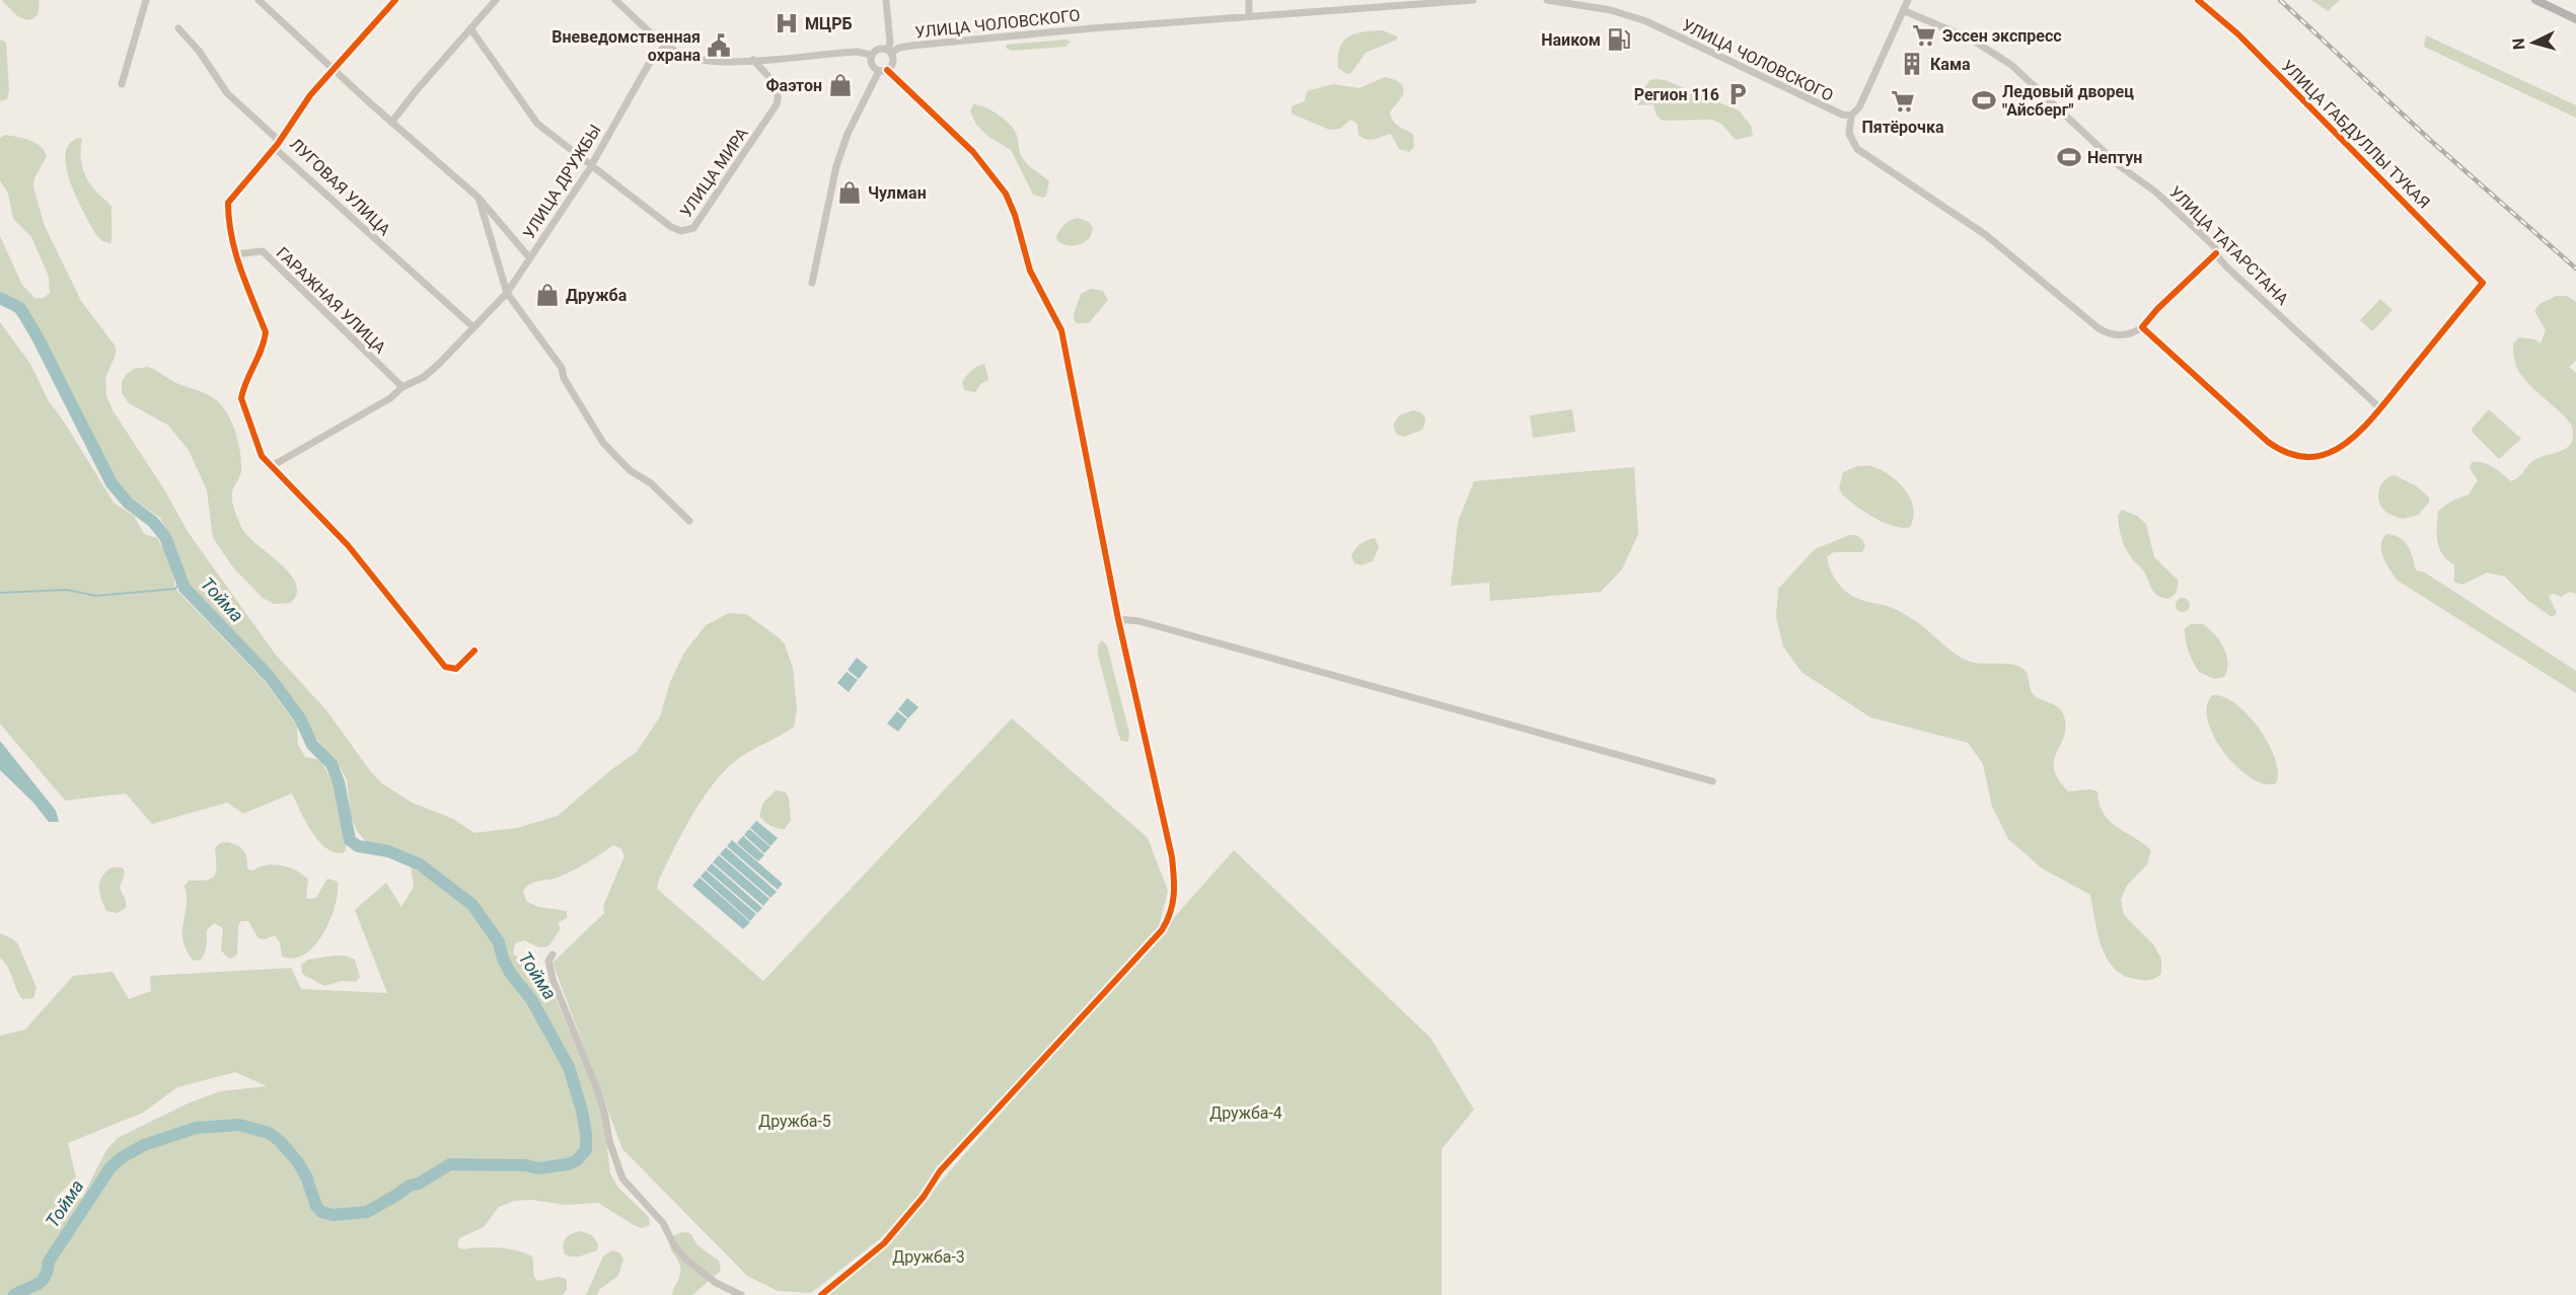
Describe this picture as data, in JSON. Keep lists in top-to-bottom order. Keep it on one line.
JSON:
{"streets":{"street":["УЛИЦА ЧОЛОВСКОГО","УЛИЦА ГАБДУЛЛЫ ТУКАЯ","УЛИЦА МИРА","УЛИЦА ДРУЖБЫ","ЛУГОВАЯ УЛИЦА","УЛИЦА ТАТАРСТАНА","ГАРАЖНАЯ УЛИЦА"]},"crossings":[["УЛИЦА ГАБДУЛЛЫ ТУКАЯ","УЛИЦА ТАТАРСТАНА"],["УЛИЦА МИРА","УЛИЦА ДРУЖБЫ"],["УЛИЦА ДРУЖБЫ","ЛУГОВАЯ УЛИЦА"],["УЛИЦА ДРУЖБЫ","ГАРАЖНАЯ УЛИЦА"]],"water":["Тойма"],"parks":["Дружба-4","Дружба-5","Дружба-3"],"places":{"hospital":["МЦРБ"],"supermarket":["Эссен экспресс","Пятёрочка"],"fuel station":["Наиком"],"public building":["Вневедомственная охрана"],"building":["Кама"],"shop":["Фаэтон","Чулман","Дружба"],"parking":["Регион 116"],"sports":["Ледовый дворец \"Айсберг\"","Нептун"]},"north":"left"}
